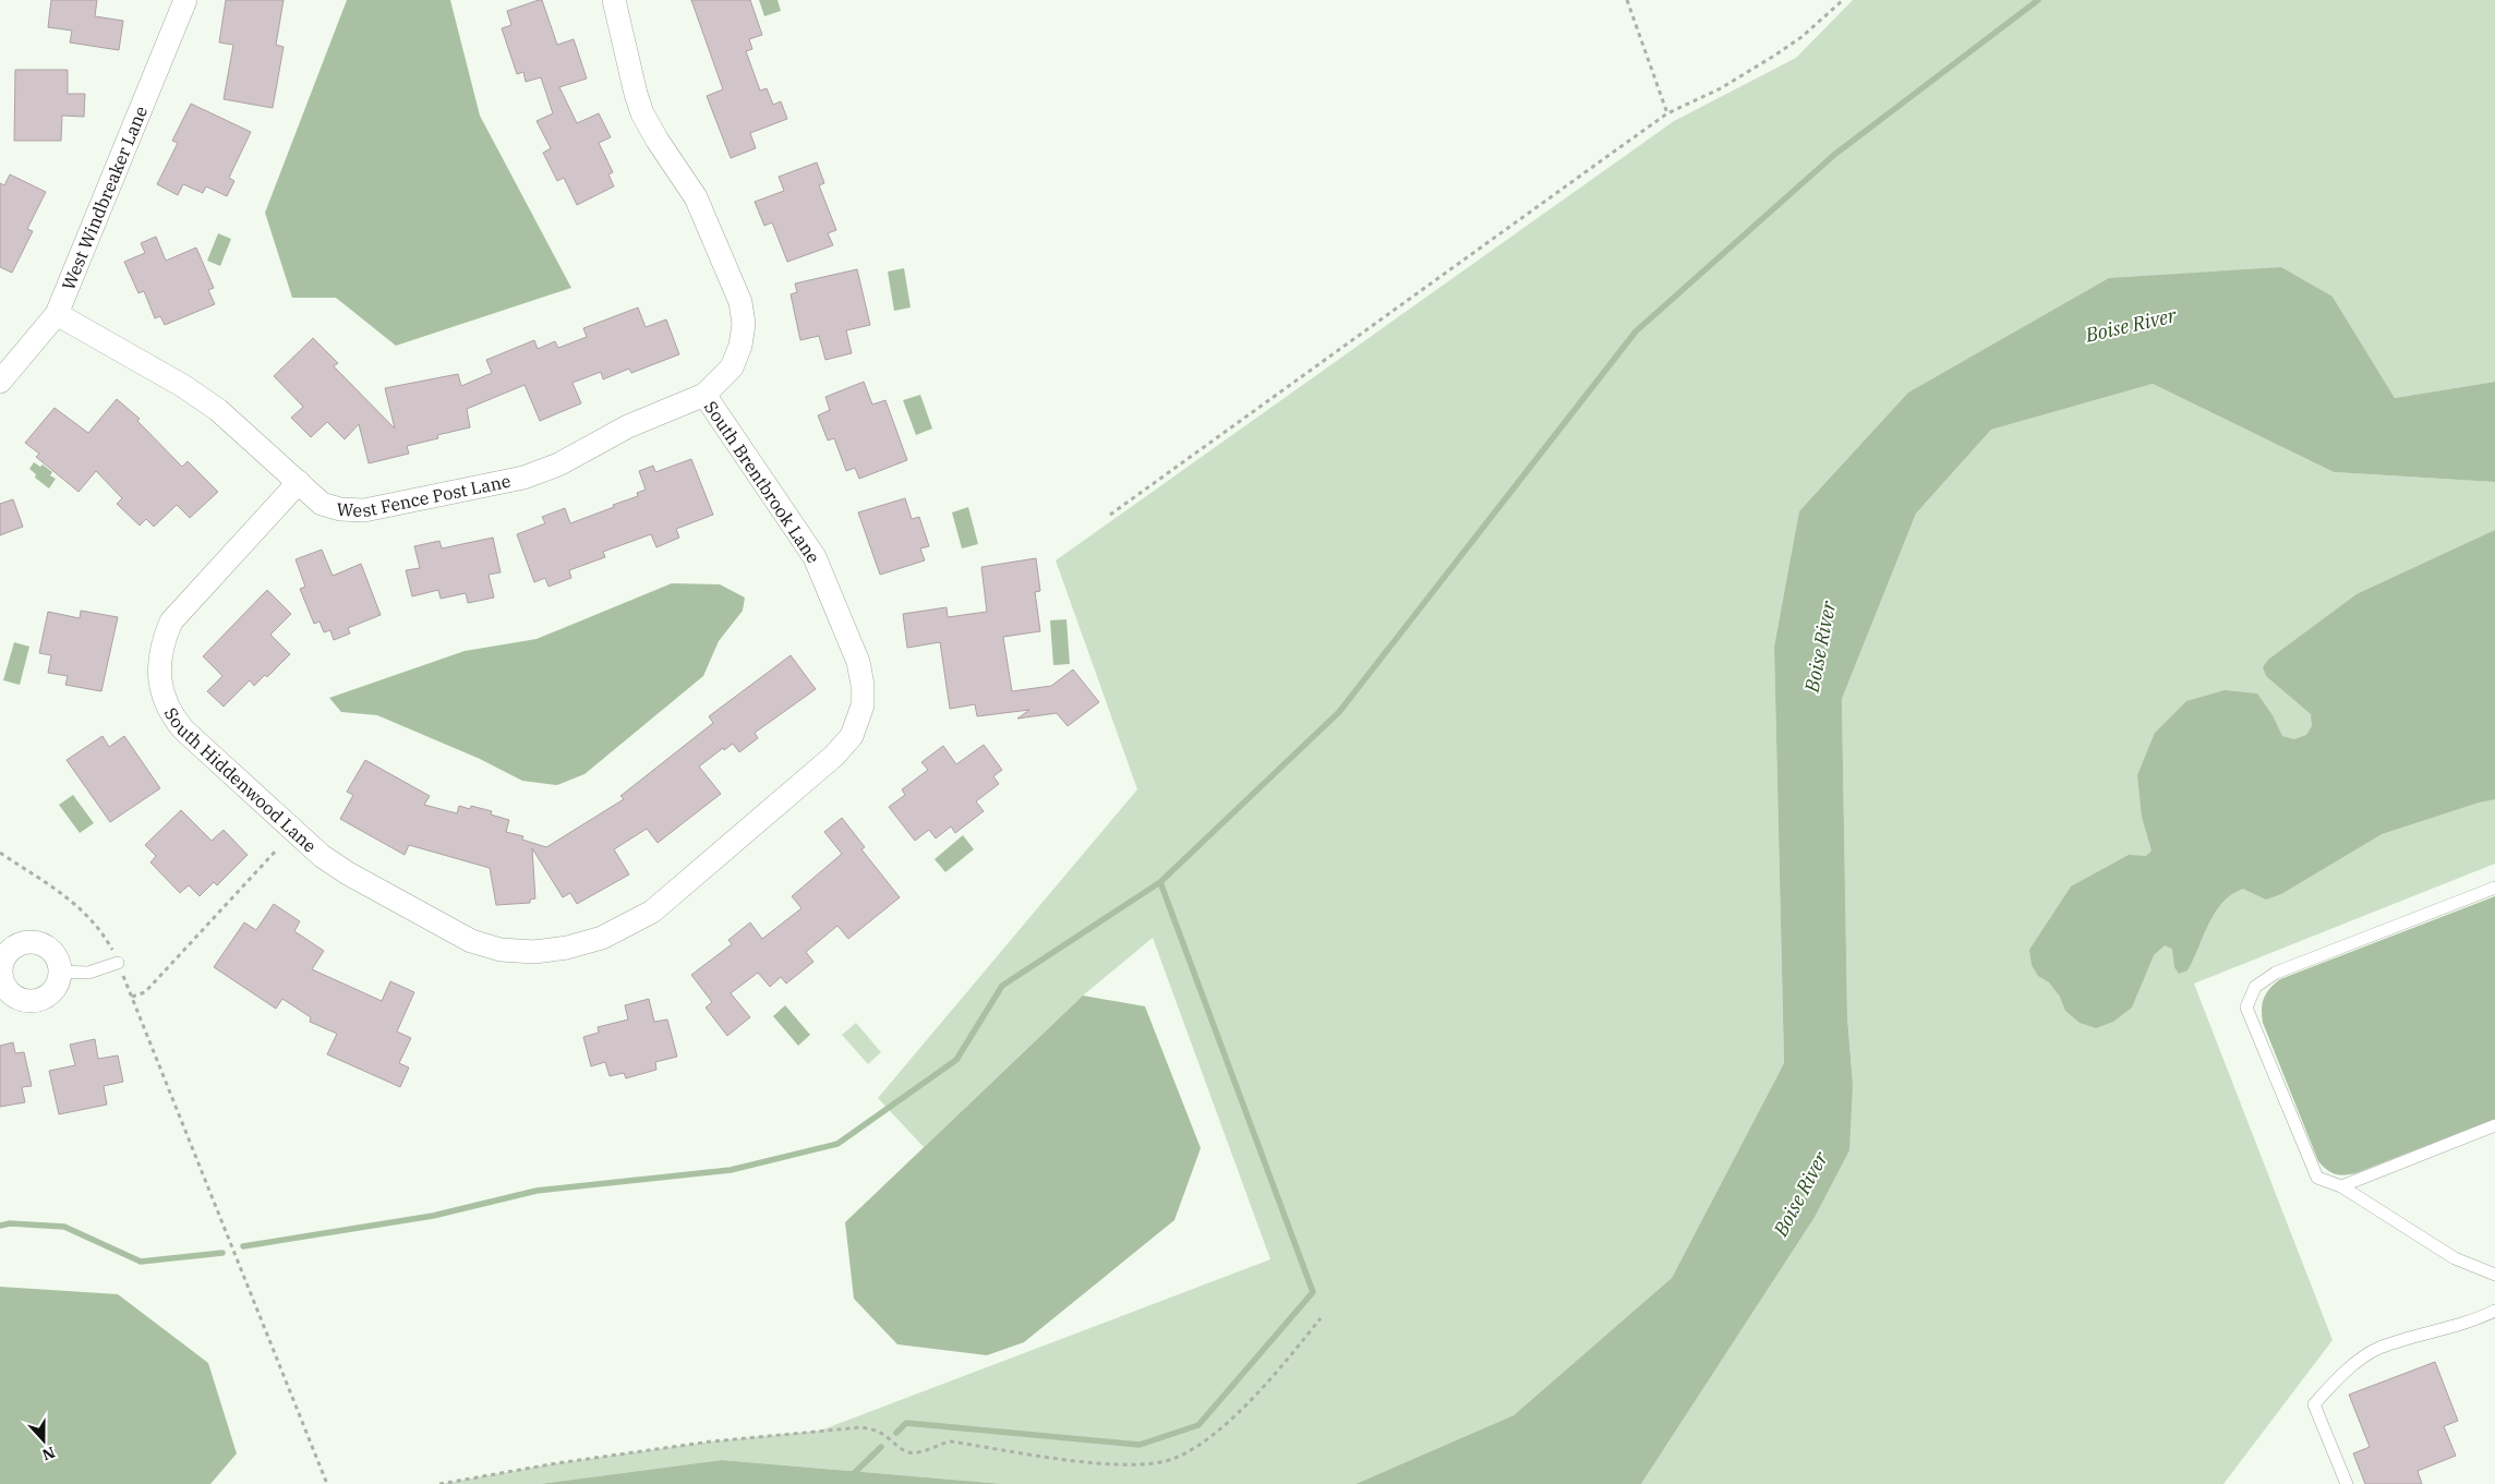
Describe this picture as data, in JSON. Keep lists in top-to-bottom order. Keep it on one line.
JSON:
{"streets":{"street":["West Windbreaker Lane","South Brentbrook Lane","West Fence Post Lane","South Hiddenwood Lane"]},"crossings":[["West Windbreaker Lane","West Fence Post Lane"],["South Brentbrook Lane","West Fence Post Lane"],["South Brentbrook Lane","South Hiddenwood Lane"],["West Fence Post Lane","South Hiddenwood Lane"]],"water":["Boise River"],"north":"bottom"}
